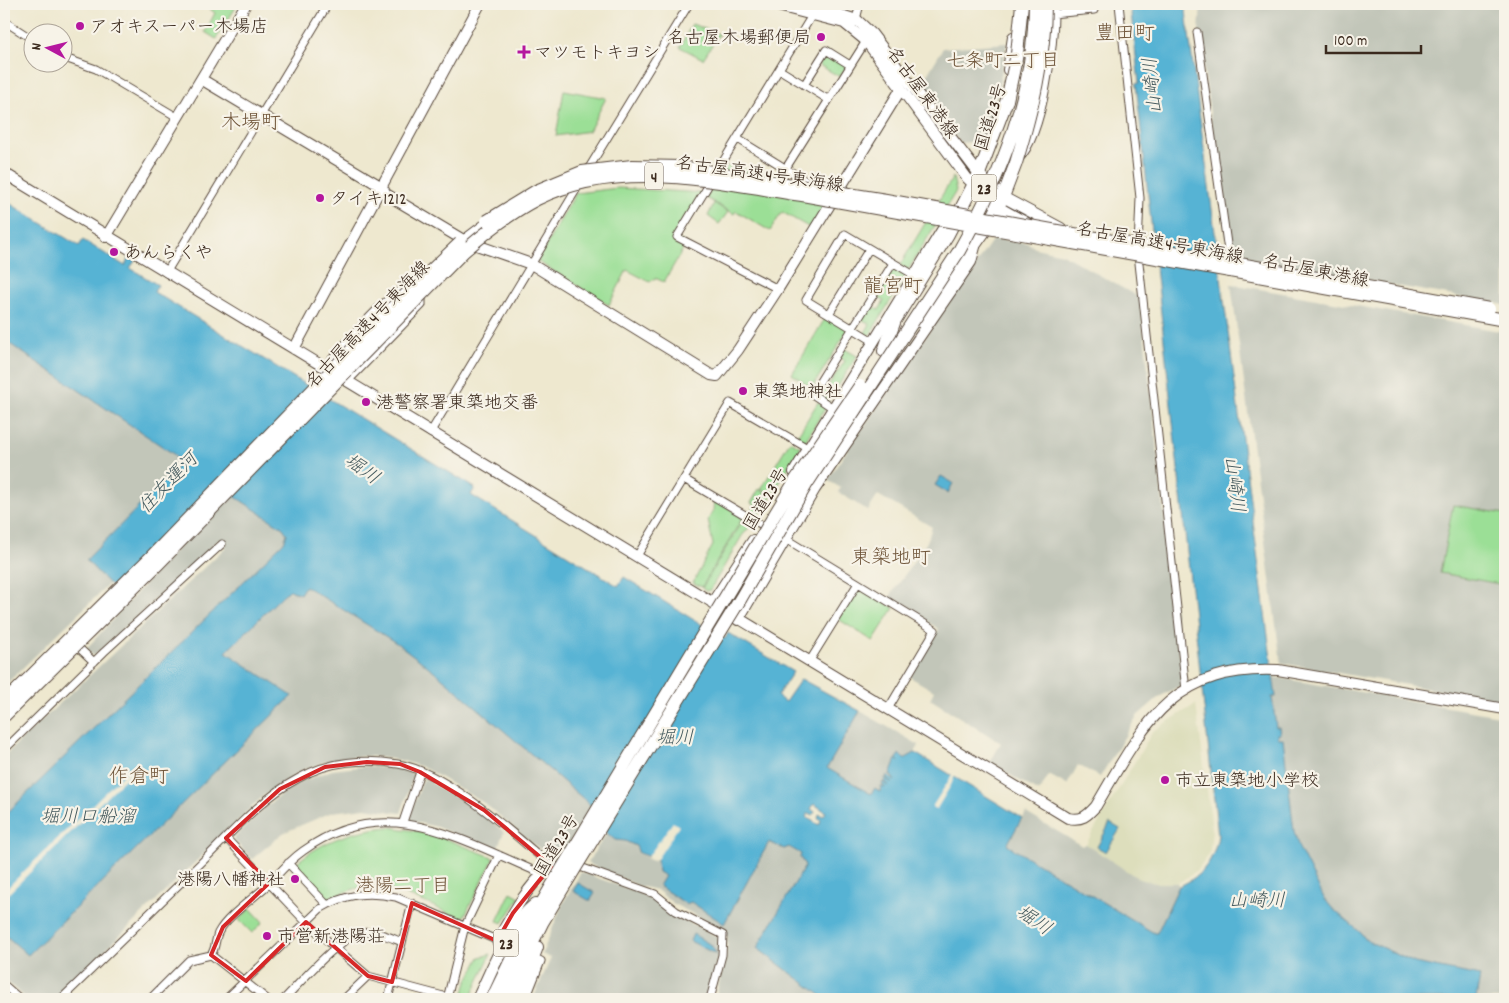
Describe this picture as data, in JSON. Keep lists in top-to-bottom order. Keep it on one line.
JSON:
{"streets":{"highway":["国道23号","名古屋高速4号東海線","4","23"],"street":["名古屋東港線"]},"crossings":[["名古屋東港線","名古屋高速4号東海線"],["国道23号","23"]],"districts":["豊田町","七条町二丁目","木場町","龍宮町","東築地町","作倉町","港陽二丁目"],"water":["山崎川","堀川","住友運河","堀川口船溜"],"places":{"other":["アオキスーパー木場店","名古屋木場郵便局","タイキ1212","あんらくや","東築地神社","港警察署東築地交番","市立東築地小学校","港陽八幡神社","市営新港陽荘"],"health":["マツモトキヨシ"]},"scale_bar":"100 m","north":"left"}
